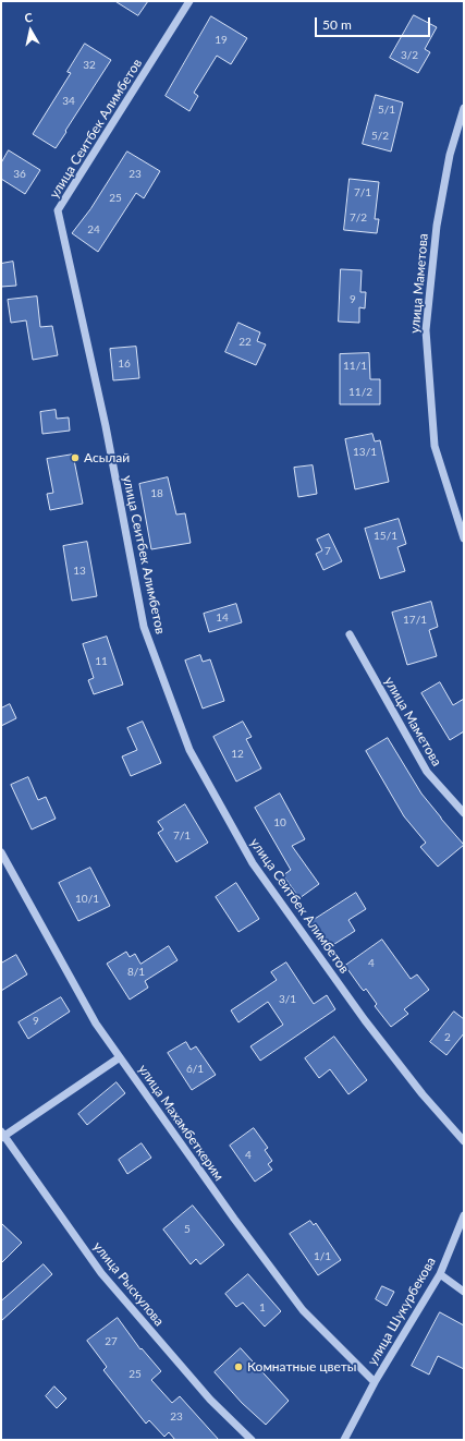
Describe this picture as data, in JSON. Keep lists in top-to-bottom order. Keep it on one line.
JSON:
{"streets":{"street":["улица Сеитбек Алимбетов","улица Маметова","улица Махамбеткерим","улица Рыскулова","улица Шукурбекова"]},"crossings":[["улица Махамбеткерим","улица Шукурбекова"]],"places":["Асылай","Комнатные цветы"],"house_numbers":["19","3/2","32","34","5/1","5/2","36","23","7/1","25","7/2","24","9","22","16","11/1","11/2","13/1","18","15/1","7","13","14","17/1","11","12","10","7/1","10/1","4","8/1","3/1","9","2","6/1","4","5","1/1","1","27","25","23"],"scale_bar":"50 m","north":"top"}
